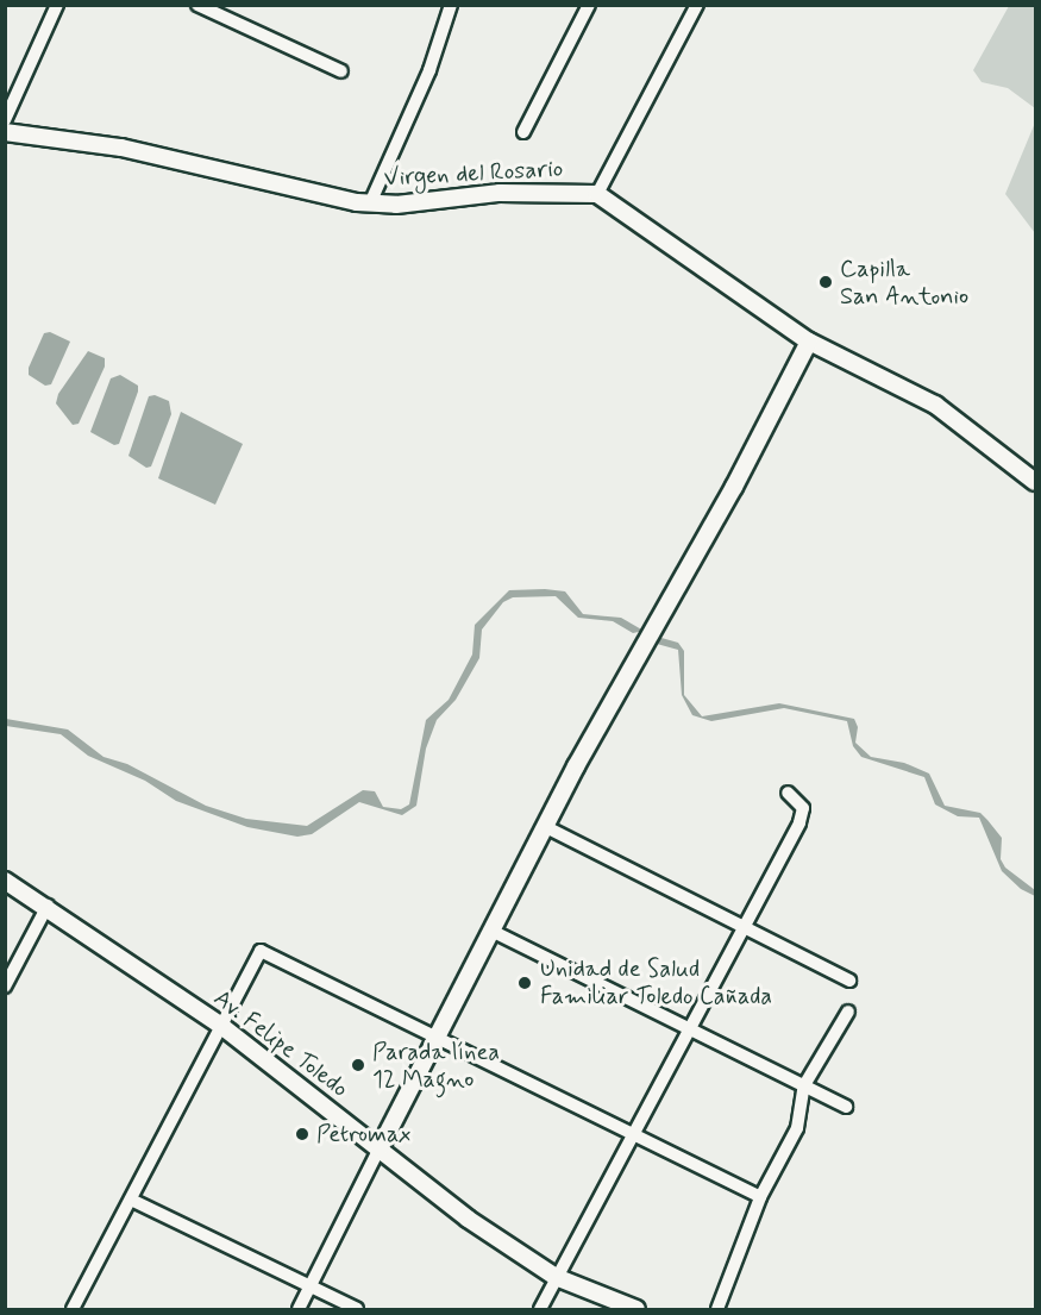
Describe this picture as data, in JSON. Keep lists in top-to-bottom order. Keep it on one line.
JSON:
{"streets":{"street":["Virgen del Rosario","Av. Felipe Toledo"]},"places":["Capilla San Antonio","Unidad de Salud Familiar Toledo Cañada","Parada línea 12 Magno","Petromax"]}
